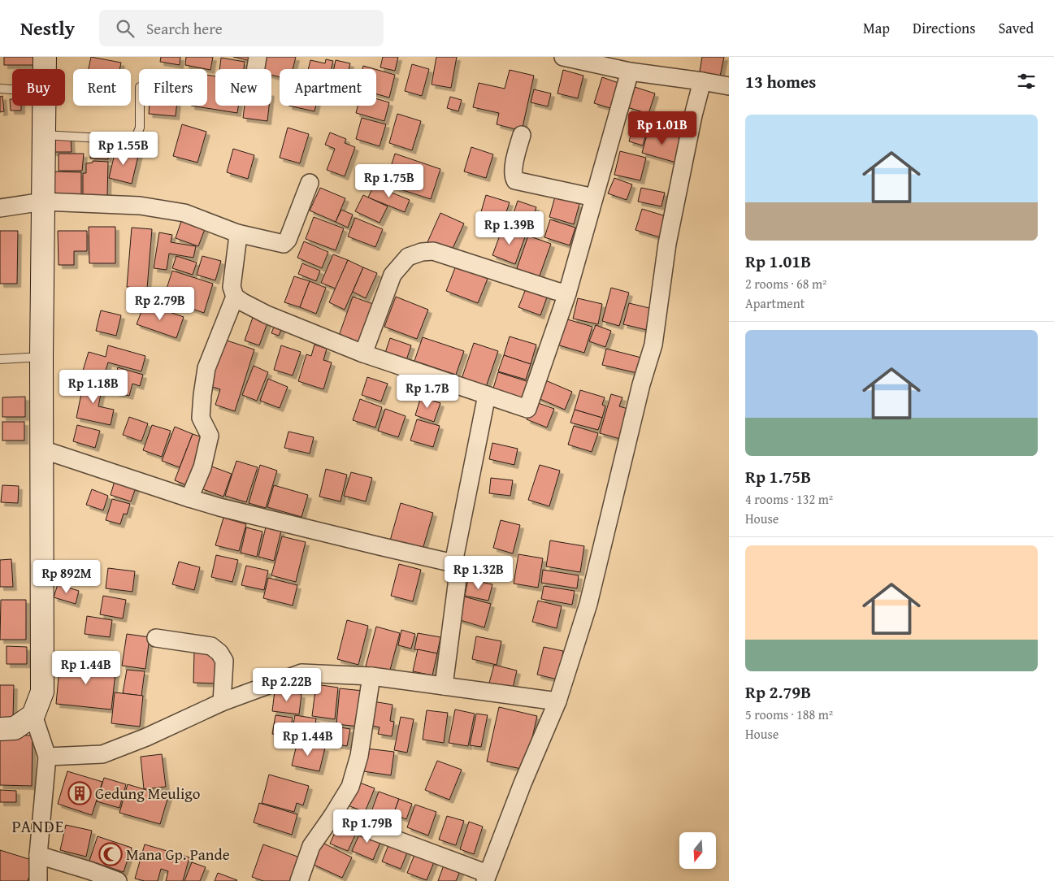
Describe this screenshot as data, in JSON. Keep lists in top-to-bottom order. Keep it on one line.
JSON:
{"districts":["PANDE"],"places":{"building":["Gedung Meuligo"],"mosque":["Mana Gp. Pande"]},"north":"bottom","page":{"header":"Nestly","search":"Search here","nav":["Map","Directions","Saved"],"heading":"13 homes","chip":["Buy","Rent","Filters","New","Apartment"],"list":[{"name":"Rp 1.01B","note":"2 rooms · 68 m² · Apartment"},{"name":"Rp 1.75B","note":"4 rooms · 132 m² · House"},{"name":"Rp 2.79B","note":"5 rooms · 188 m² · House"}],"price":["Rp 1.01B","Rp 1.55B","Rp 1.75B","Rp 1.39B","Rp 2.79B","Rp 1.18B","Rp 1.7B","Rp 1.32B","Rp 892M","Rp 1.44B","Rp 2.22B","Rp 1.44B","Rp 1.79B"]}}
